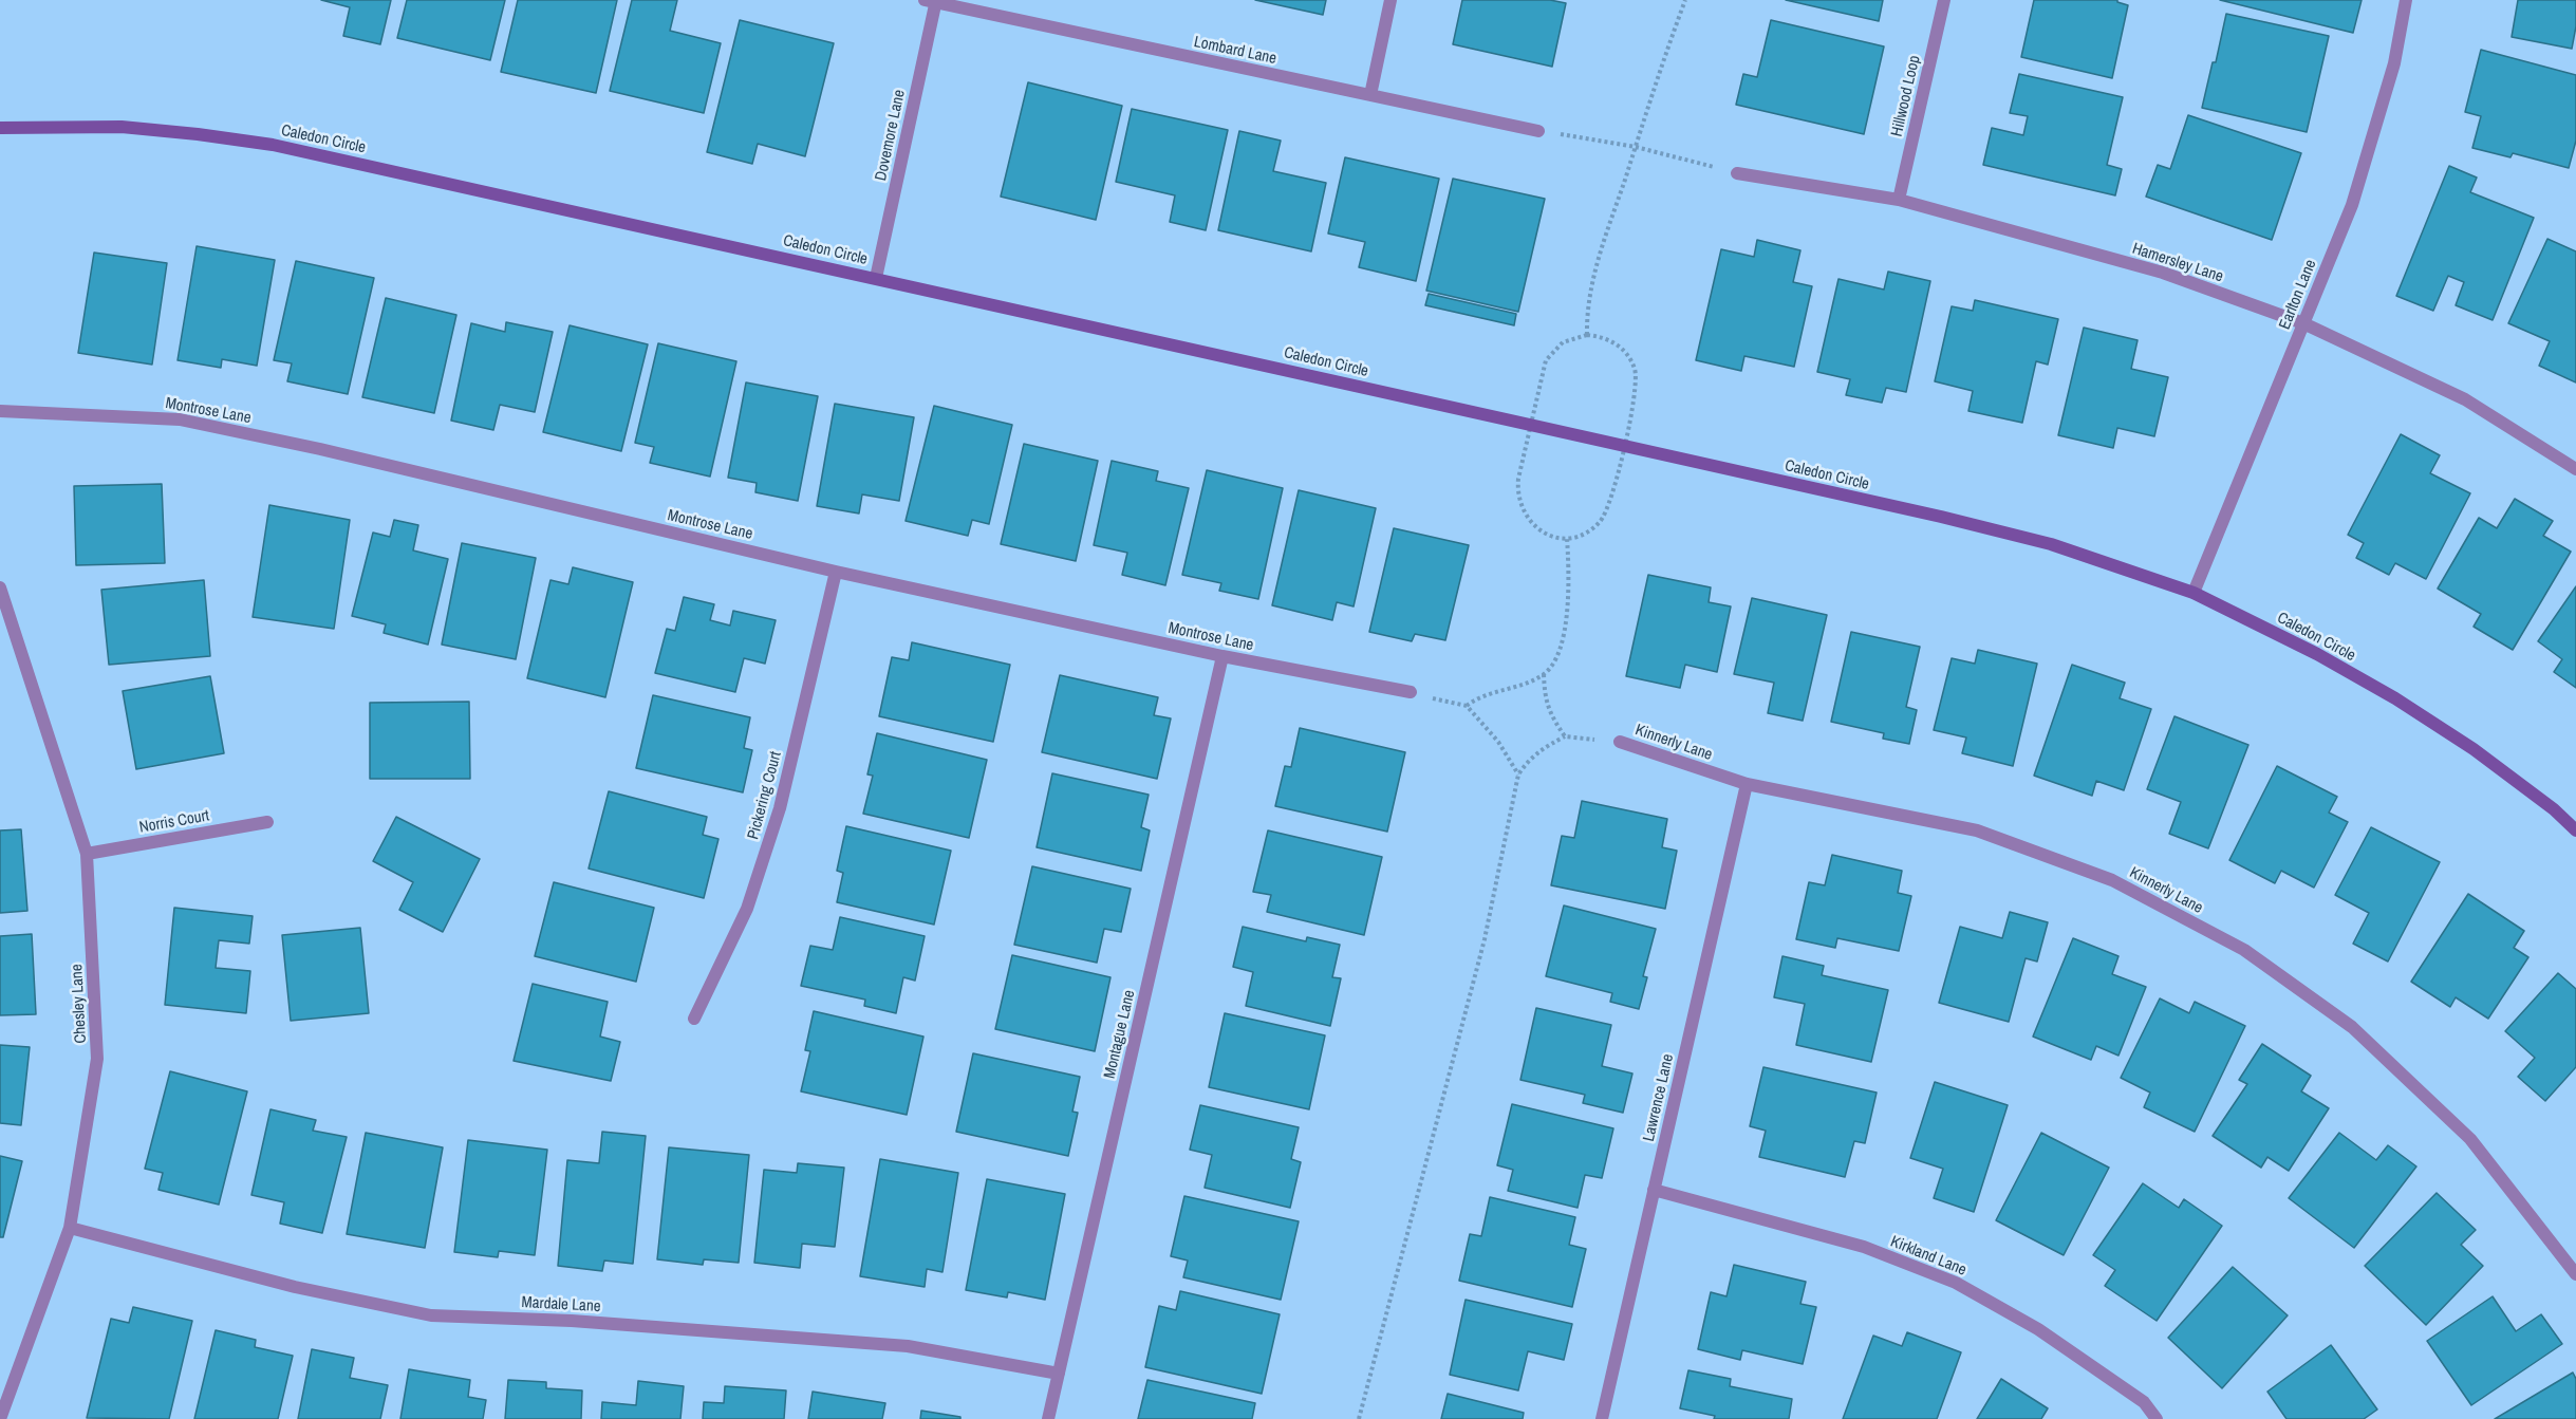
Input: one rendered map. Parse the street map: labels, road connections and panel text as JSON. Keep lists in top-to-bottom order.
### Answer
{
  "streets": {
    "street": [
      "Lombard Lane",
      "Hillwood Loop",
      "Dovemore Lane",
      "Caledon Circle",
      "Hamersley Lane",
      "Earlton Lane",
      "Montrose Lane",
      "Kinnerly Lane",
      "Pickering Court",
      "Norris Court",
      "Chesley Lane",
      "Montague Lane",
      "Lawrence Lane",
      "Kirkland Lane",
      "Mardale Lane"
    ]
  },
  "crossings": [
    ["Lombard Lane", "Dovemore Lane"],
    ["Hillwood Loop", "Hamersley Lane"],
    ["Dovemore Lane", "Caledon Circle"],
    ["Caledon Circle", "Earlton Lane"],
    ["Hamersley Lane", "Earlton Lane"],
    ["Montrose Lane", "Pickering Court"],
    ["Montrose Lane", "Montague Lane"],
    ["Kinnerly Lane", "Lawrence Lane"],
    ["Norris Court", "Chesley Lane"],
    ["Chesley Lane", "Mardale Lane"],
    ["Montague Lane", "Mardale Lane"],
    ["Lawrence Lane", "Kirkland Lane"]
  ]
}
